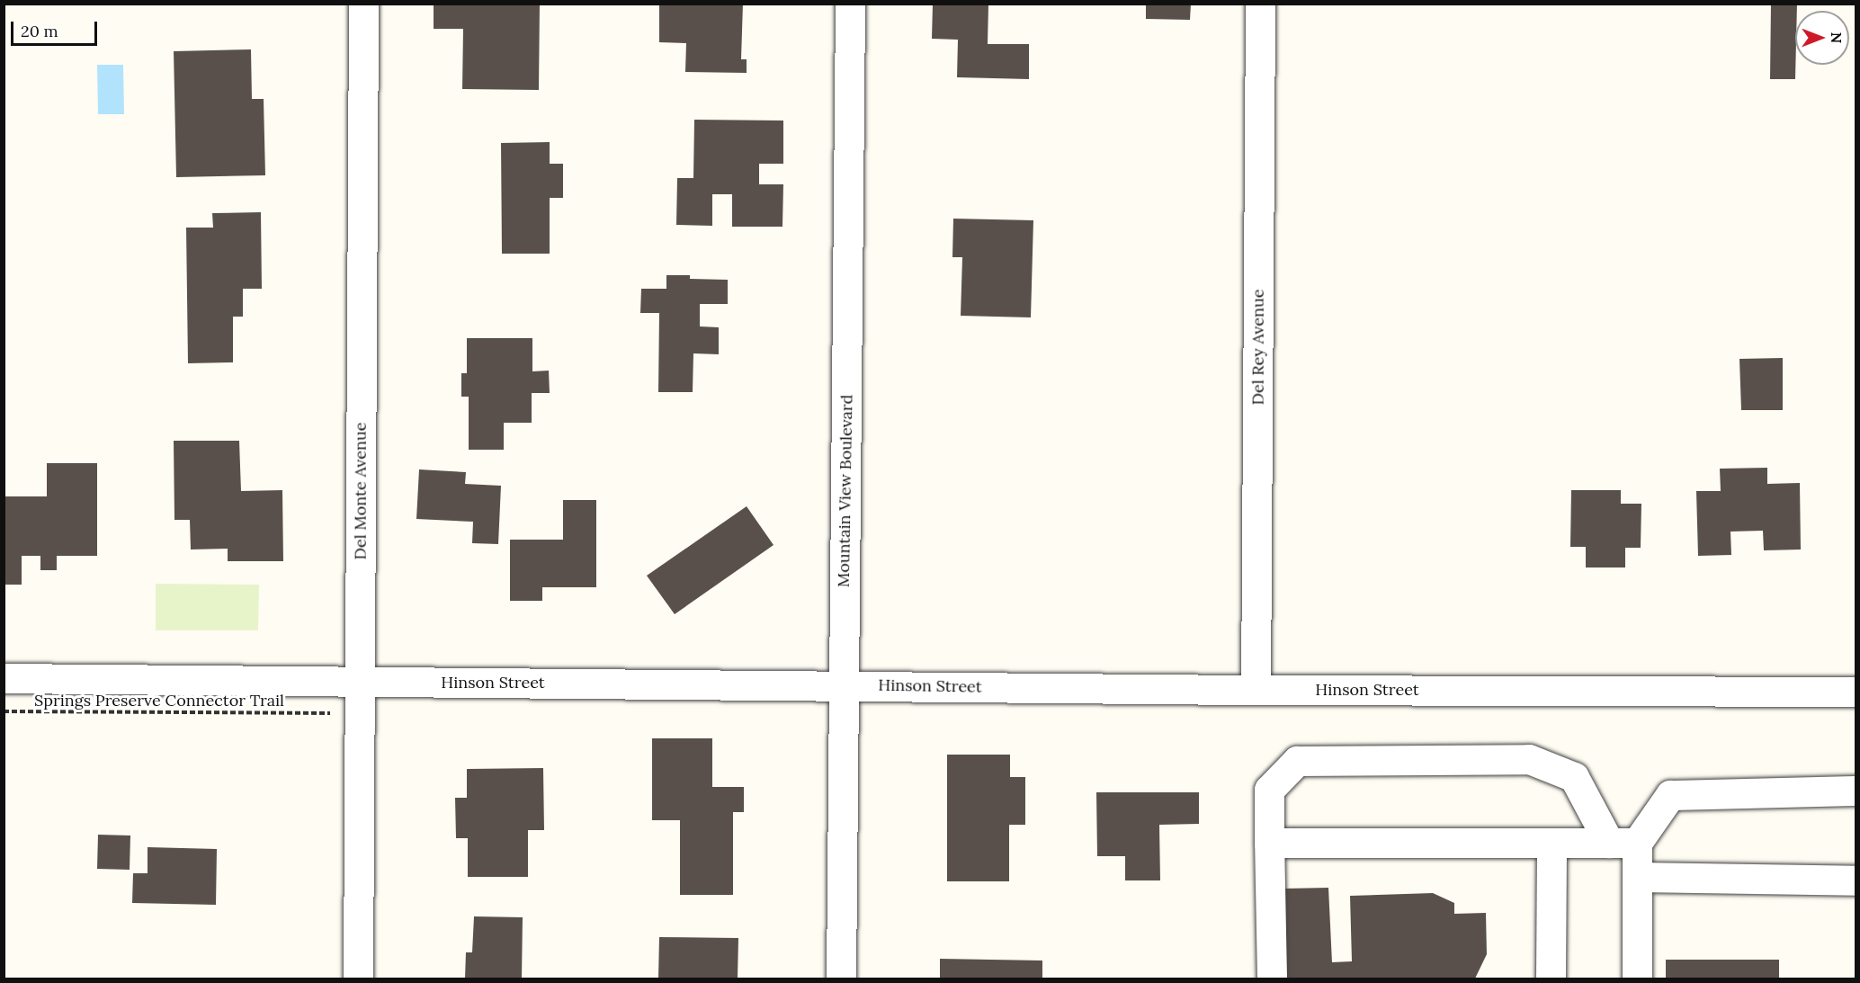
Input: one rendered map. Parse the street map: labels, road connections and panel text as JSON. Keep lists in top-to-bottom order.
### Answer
{
  "streets": {
    "street": [
      "Del Rey Avenue",
      "Del Monte Avenue",
      "Mountain View Boulevard",
      "Hinson Street"
    ],
    "path": ["Springs Preserve Connector Trail"]
  },
  "crossings": [
    ["Del Rey Avenue", "Hinson Street"],
    ["Del Monte Avenue", "Hinson Street"],
    ["Mountain View Boulevard", "Hinson Street"]
  ],
  "scale_bar": "20 m",
  "north": "right"
}
